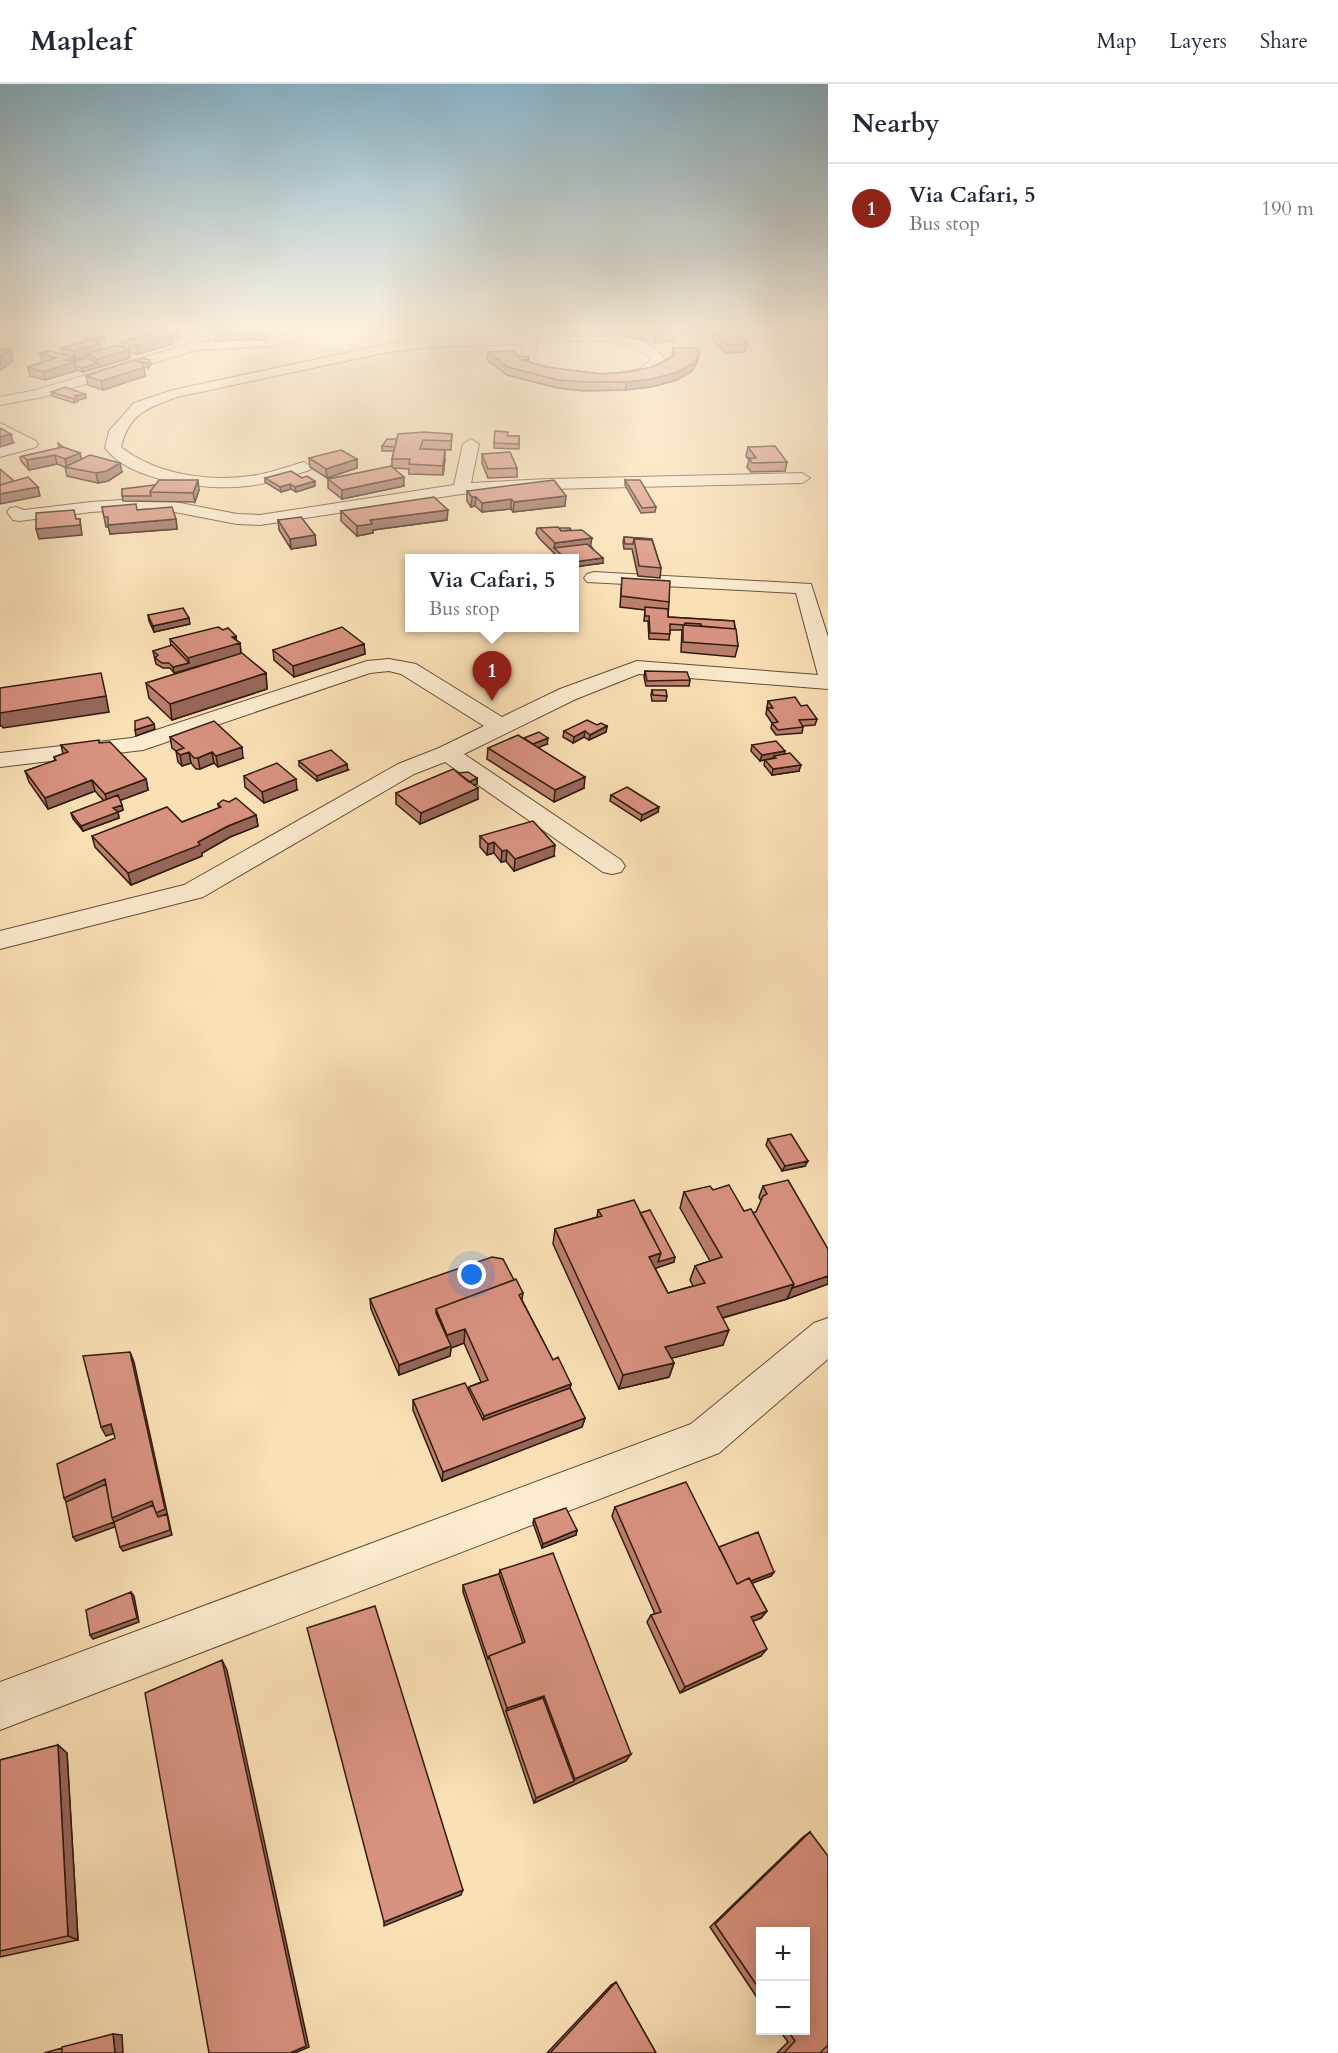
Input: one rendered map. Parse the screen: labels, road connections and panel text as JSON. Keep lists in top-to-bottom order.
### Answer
{
  "page": {
    "header": "Mapleaf",
    "nav": ["Map", "Layers", "Share"],
    "heading": "Nearby",
    "list": [
      {
        "mark": "1",
        "name": "Via Cafari, 5",
        "note": "Bus stop",
        "value": "190 m"
      }
    ],
    "popup": ["Via Cafari, 5", "Bus stop"],
    "pins": "1",
    "map_buttons": ["+", "−"]
  }
}
